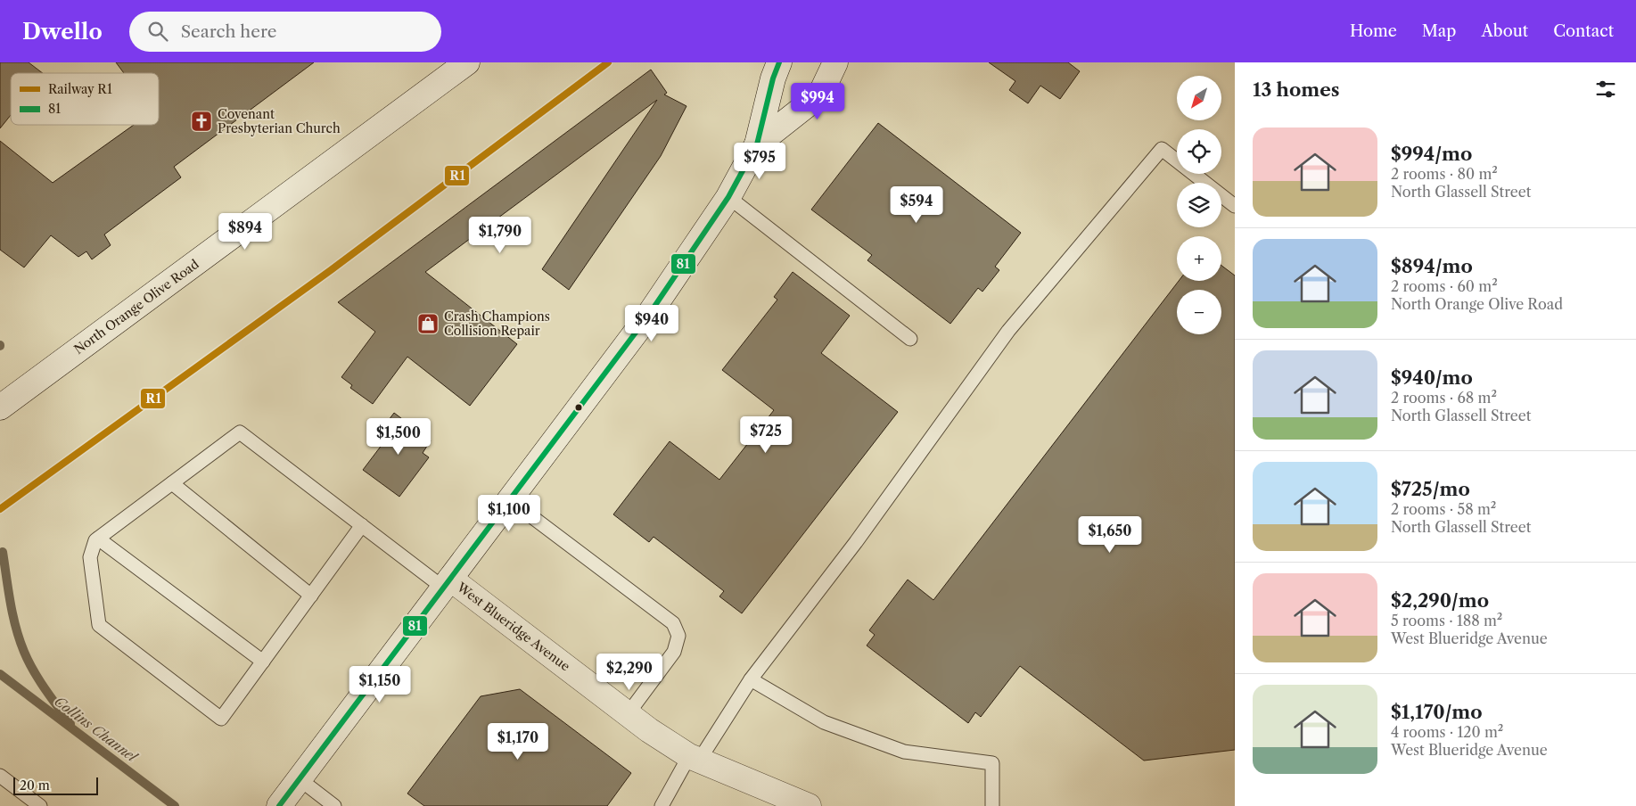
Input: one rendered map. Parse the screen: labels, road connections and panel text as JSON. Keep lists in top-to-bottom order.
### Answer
{
  "streets": {
    "main road": ["North Orange Olive Road", "West Blueridge Avenue"]
  },
  "water": ["Collins Channel"],
  "places": {
    "church": ["Covenant Presbyterian Church"],
    "shop": ["Crash Champions Collision Repair"]
  },
  "lines": ["rail line R1", "transit line 81"],
  "legend": ["Railway R1", "81"],
  "scale_bar": "20 m",
  "north": "bottom left",
  "page": {
    "header": "Dwello",
    "search": "Search here",
    "nav": [
      "Home",
      "Map",
      "About",
      "Contact"
    ],
    "heading": "13 homes",
    "map_buttons": ["+", "−"],
    "price": [
      "$994",
      "$795",
      "$594",
      "$894",
      "$1,790",
      "$940",
      "$725",
      "$1,500",
      "$1,100",
      "$1,650",
      "$2,290",
      "$1,150",
      "$1,170"
    ],
    "list": [
      {
        "name": "$994/mo",
        "note": "2 rooms · 80 m² · North Glassell Street"
      },
      {
        "name": "$894/mo",
        "note": "2 rooms · 60 m² · North Orange Olive Road"
      },
      {
        "name": "$940/mo",
        "note": "2 rooms · 68 m² · North Glassell Street"
      },
      {
        "name": "$725/mo",
        "note": "2 rooms · 58 m² · North Glassell Street"
      },
      {
        "name": "$2,290/mo",
        "note": "5 rooms · 188 m² · West Blueridge Avenue"
      },
      {
        "name": "$1,170/mo",
        "note": "4 rooms · 120 m² · West Blueridge Avenue"
      }
    ],
    "scale": "20 m"
  }
}
